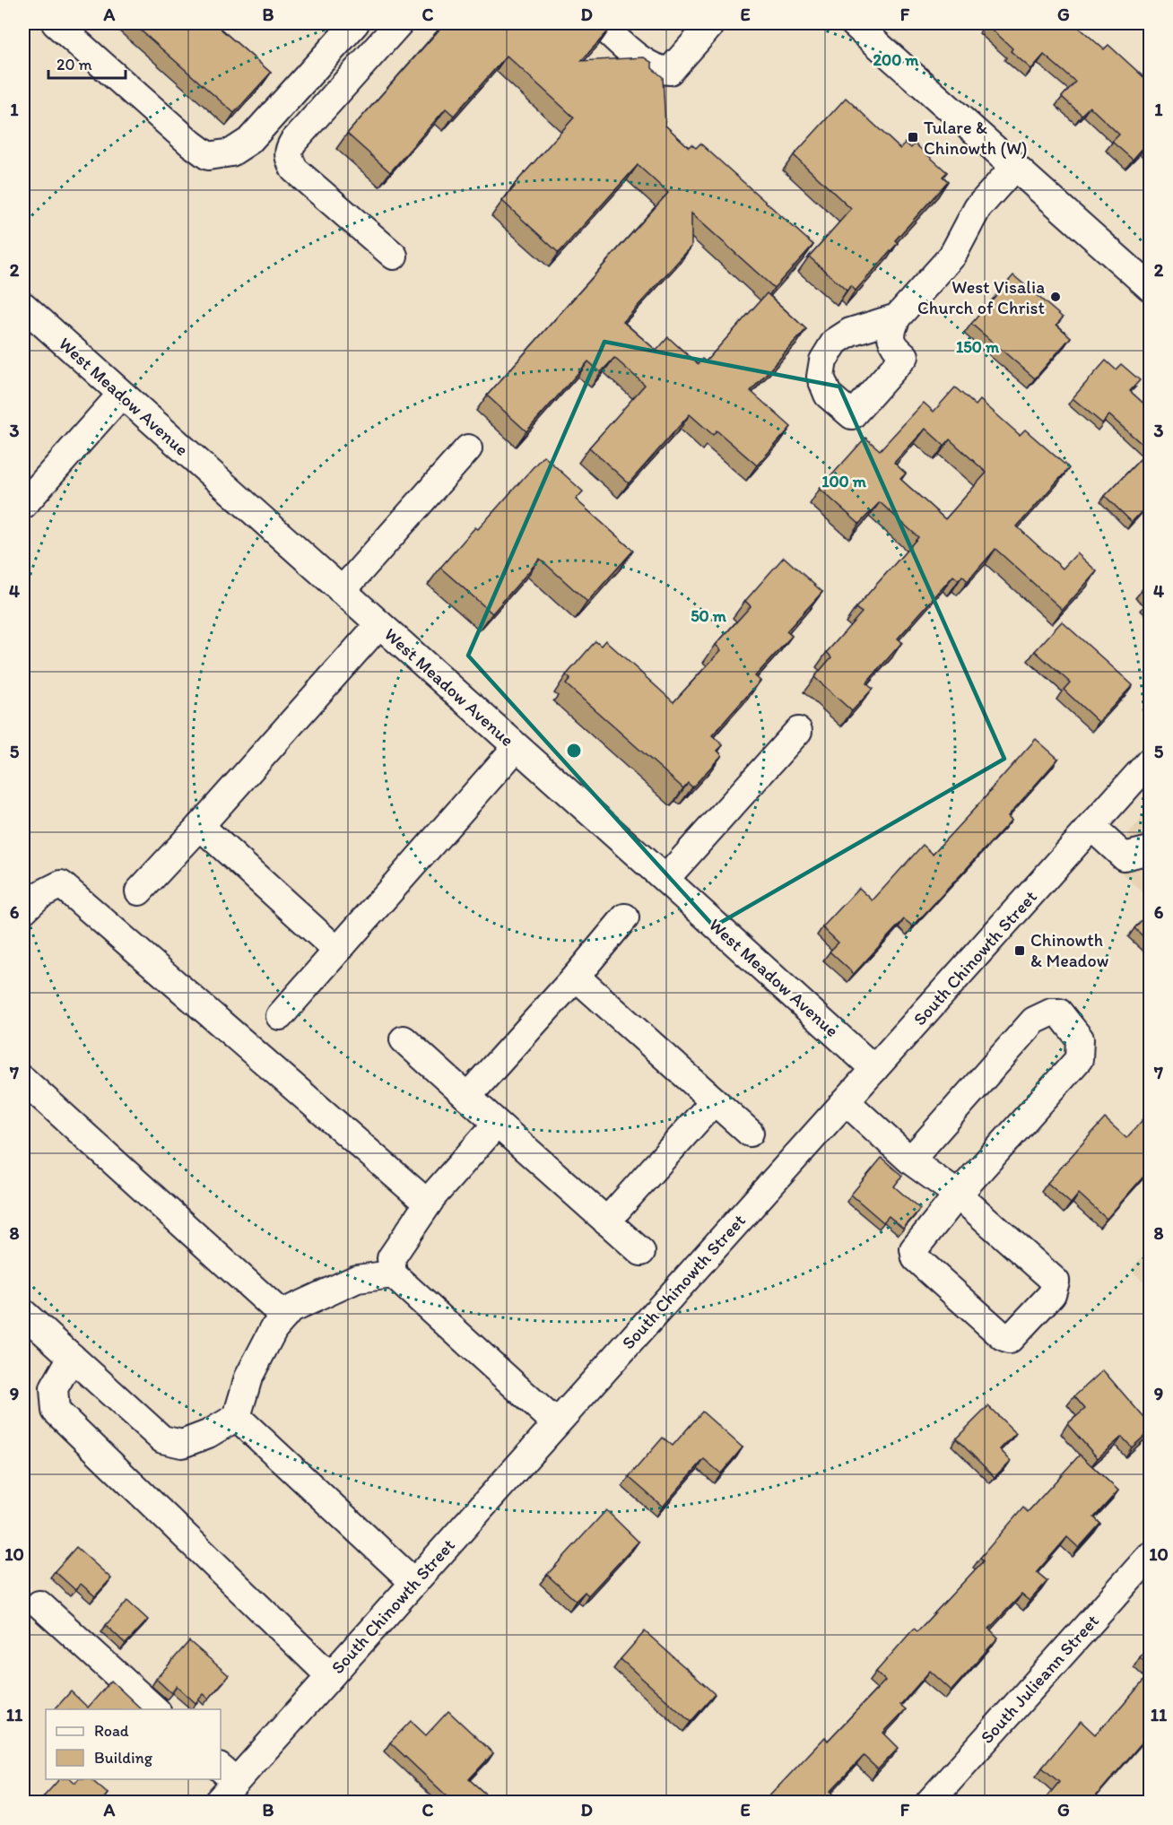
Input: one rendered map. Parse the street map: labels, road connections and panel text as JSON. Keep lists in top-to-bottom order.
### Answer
{
  "streets": {
    "street": ["West Meadow Avenue", "South Chinowth Street", "South Julieann Street"]
  },
  "crossings": [
    ["West Meadow Avenue", "South Chinowth Street"]
  ],
  "places": {
    "transit": ["Tulare & Chinowth (W)", "Chinowth & Meadow"],
    "other": ["West Visalia Church of Christ"]
  },
  "legend": ["Road", "Building"],
  "scale_bar": "20 m",
  "grid": {
    "columns": [
      "A",
      "B",
      "C",
      "D",
      "E",
      "F",
      "G"
    ],
    "rows": [
      "1",
      "2",
      "3",
      "4",
      "5",
      "6",
      "7",
      "8",
      "9",
      "10",
      "11"
    ]
  },
  "rings": [
    "200 m",
    "150 m",
    "100 m",
    "50 m"
  ]
}
